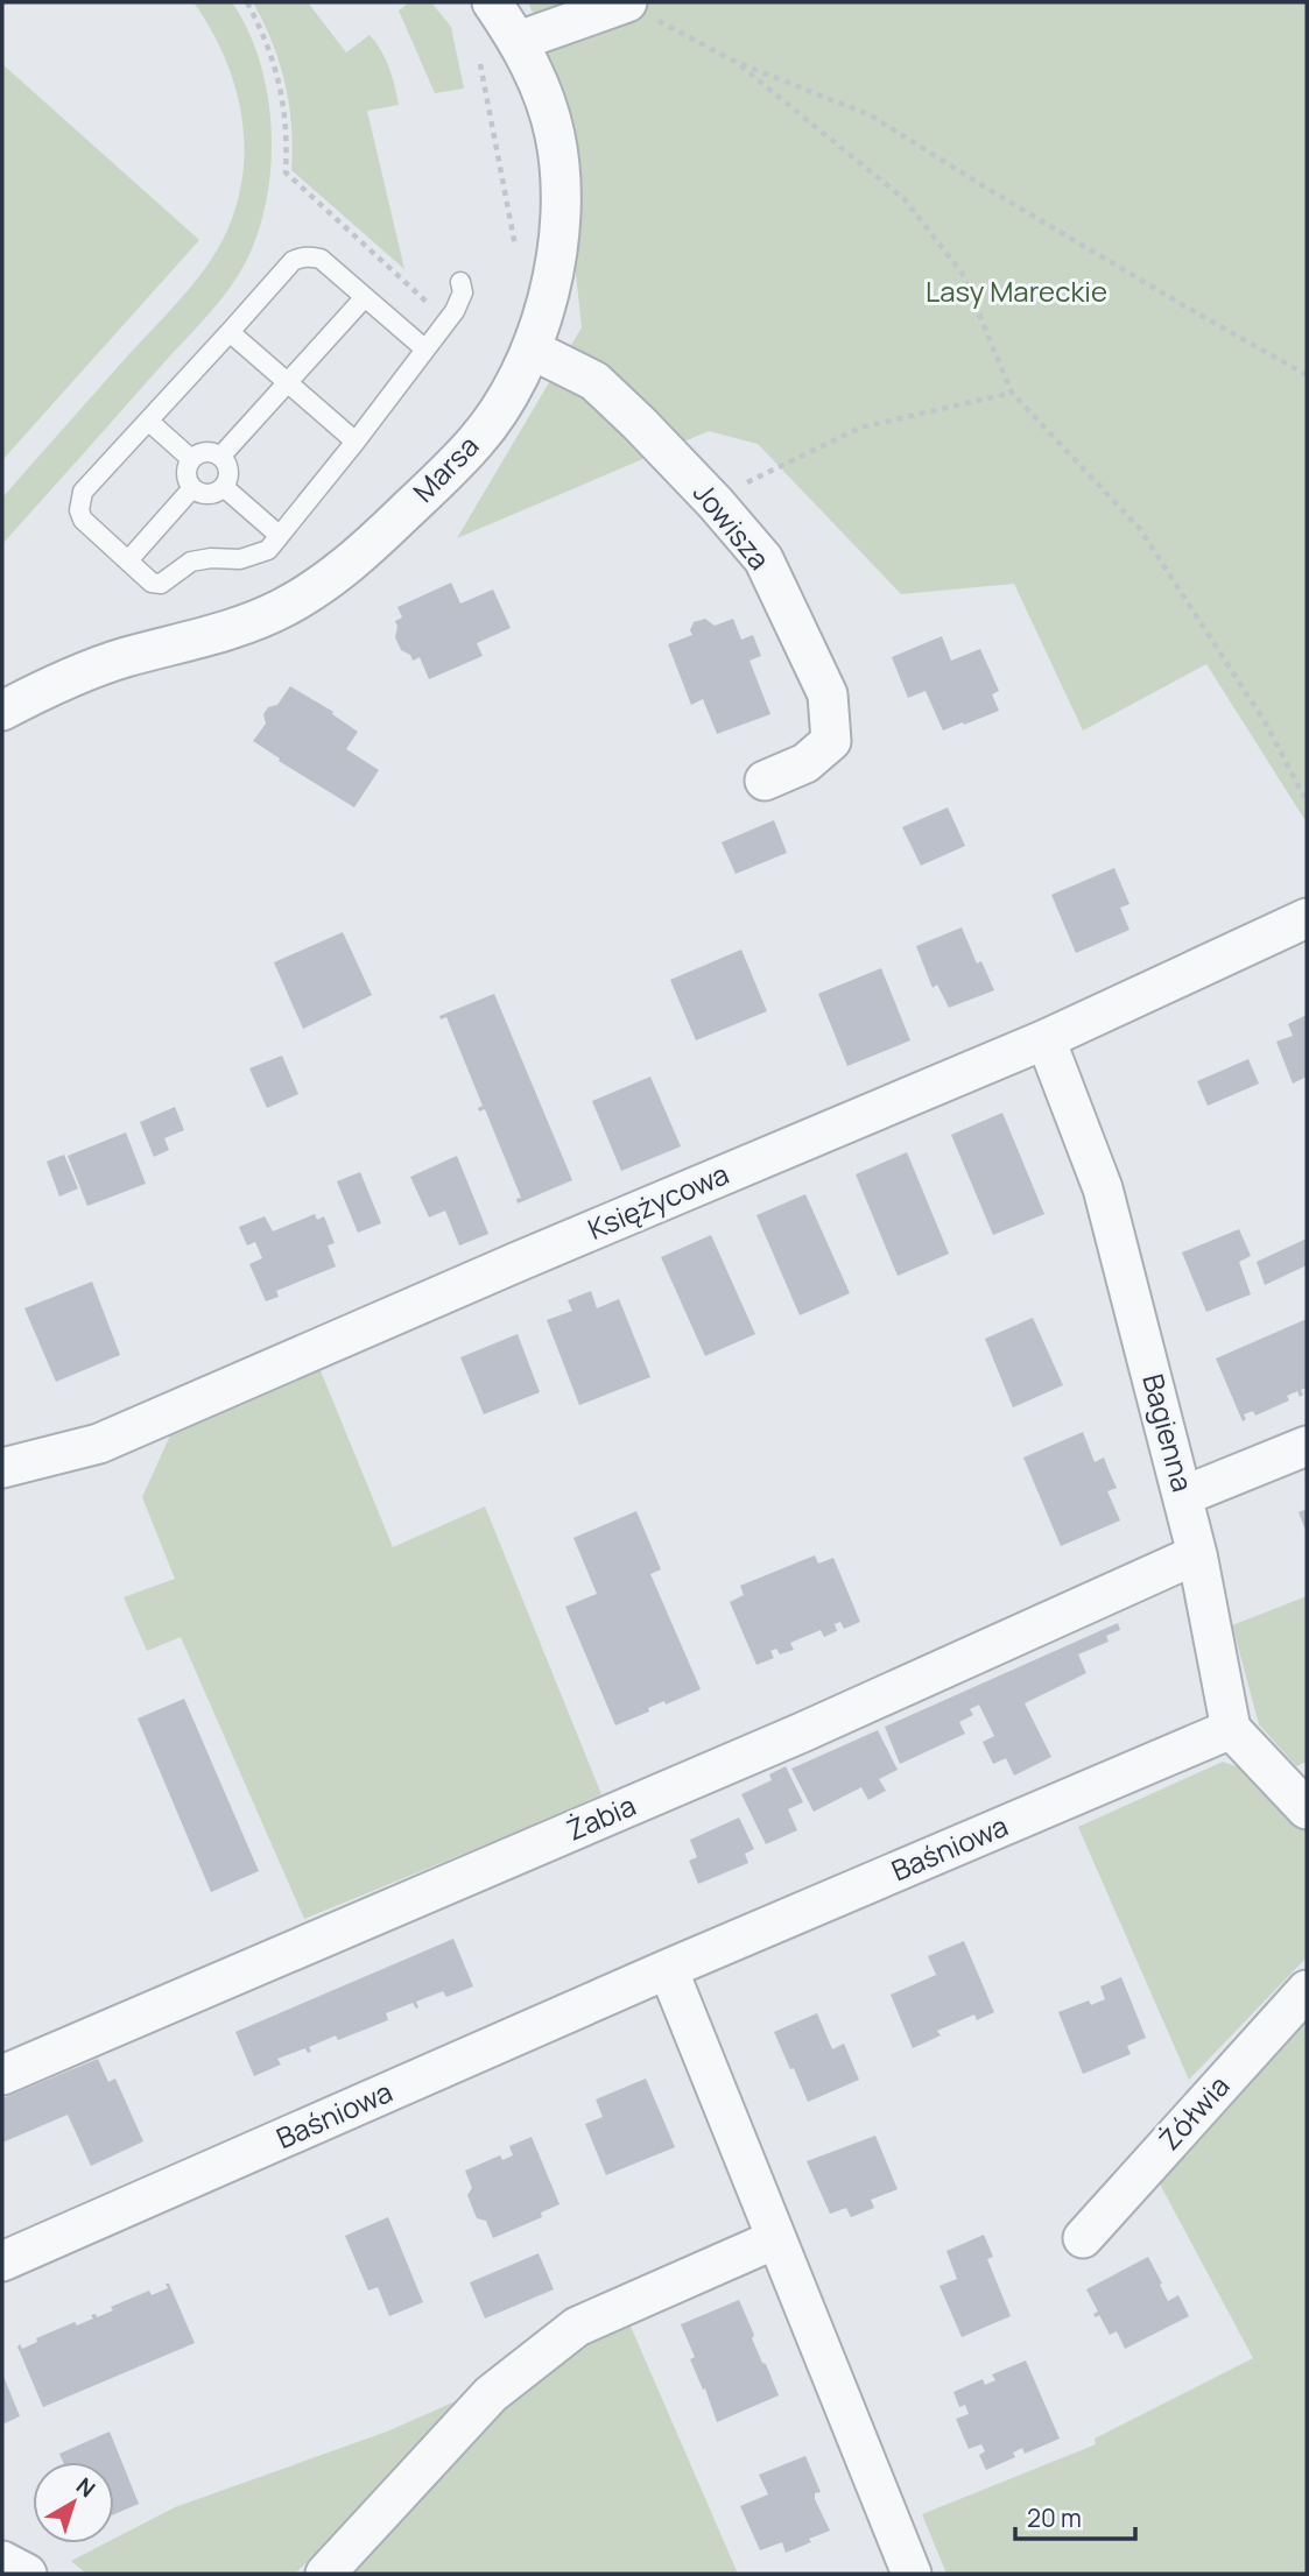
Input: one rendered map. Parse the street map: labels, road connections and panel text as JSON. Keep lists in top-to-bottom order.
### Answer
{
  "streets": {
    "street": [
      "Marsa",
      "Jowisza",
      "Księżycowa",
      "Bagienna",
      "Żabia",
      "Baśniowa",
      "Żółwia"
    ]
  },
  "crossings": [
    ["Marsa", "Jowisza"],
    ["Księżycowa", "Bagienna"],
    ["Bagienna", "Żabia"],
    ["Bagienna", "Baśniowa"]
  ],
  "parks": ["Lasy Mareckie"],
  "scale_bar": "20 m",
  "north": "top right"
}
